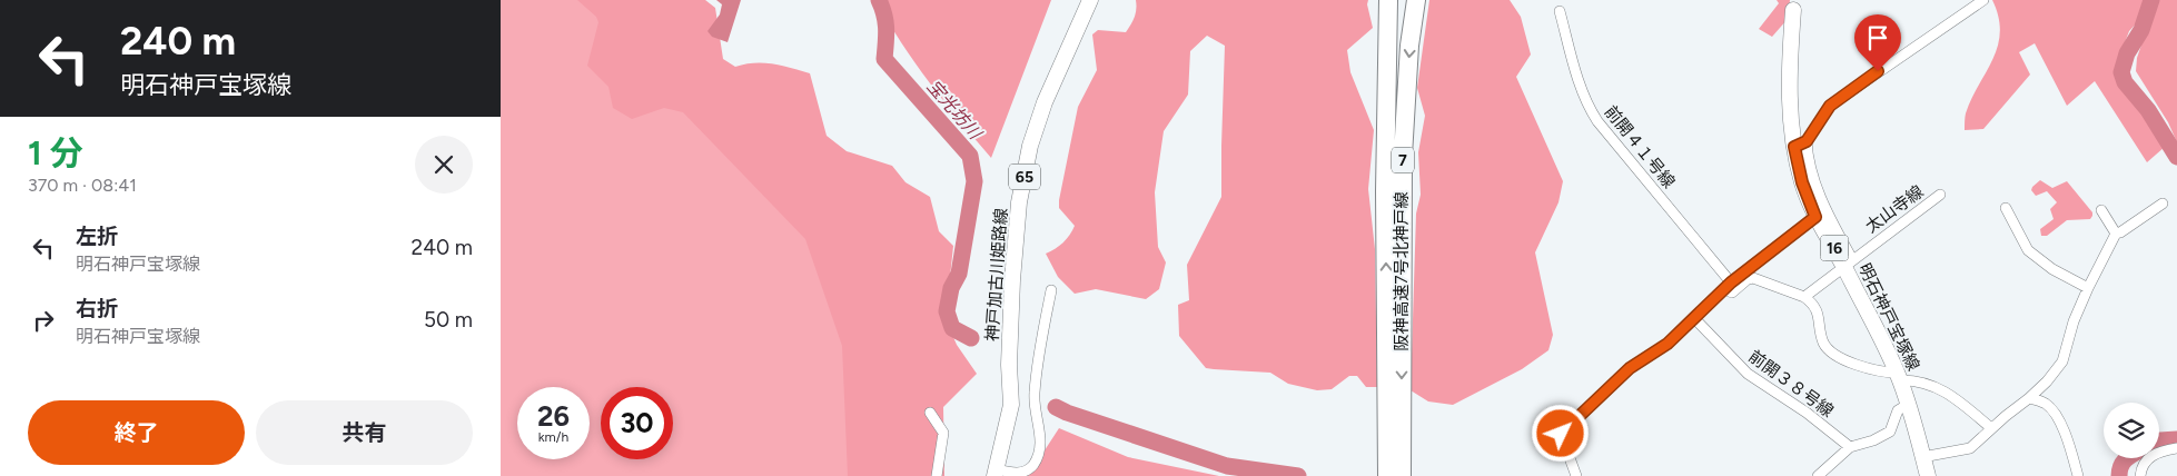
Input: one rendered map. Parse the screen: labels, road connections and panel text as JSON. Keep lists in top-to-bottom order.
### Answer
{
  "streets": {
    "highway": ["7", "阪神高速7号北神戸線"],
    "main road": [
      "65",
      "16",
      "神戸加古川姫路線",
      "明石神戸宝塚線"
    ],
    "street": ["前開４１号線", "太山寺線", "前開３８号線"]
  },
  "crossings": [
    ["太山寺線", "明石神戸宝塚線"]
  ],
  "water": ["宝光坊川"],
  "page": {
    "turn": ["240 m", "明石神戸宝塚線"],
    "heading": ["1 分", "370 m · 08:41"],
    "list": [
      {
        "name": "左折",
        "note": "明石神戸宝塚線",
        "value": "240 m"
      },
      {
        "name": "右折",
        "note": "明石神戸宝塚線",
        "value": "50 m"
      }
    ],
    "speed": "26 km/h",
    "limit": "30",
    "buttons": ["終了", "共有"]
  }
}
